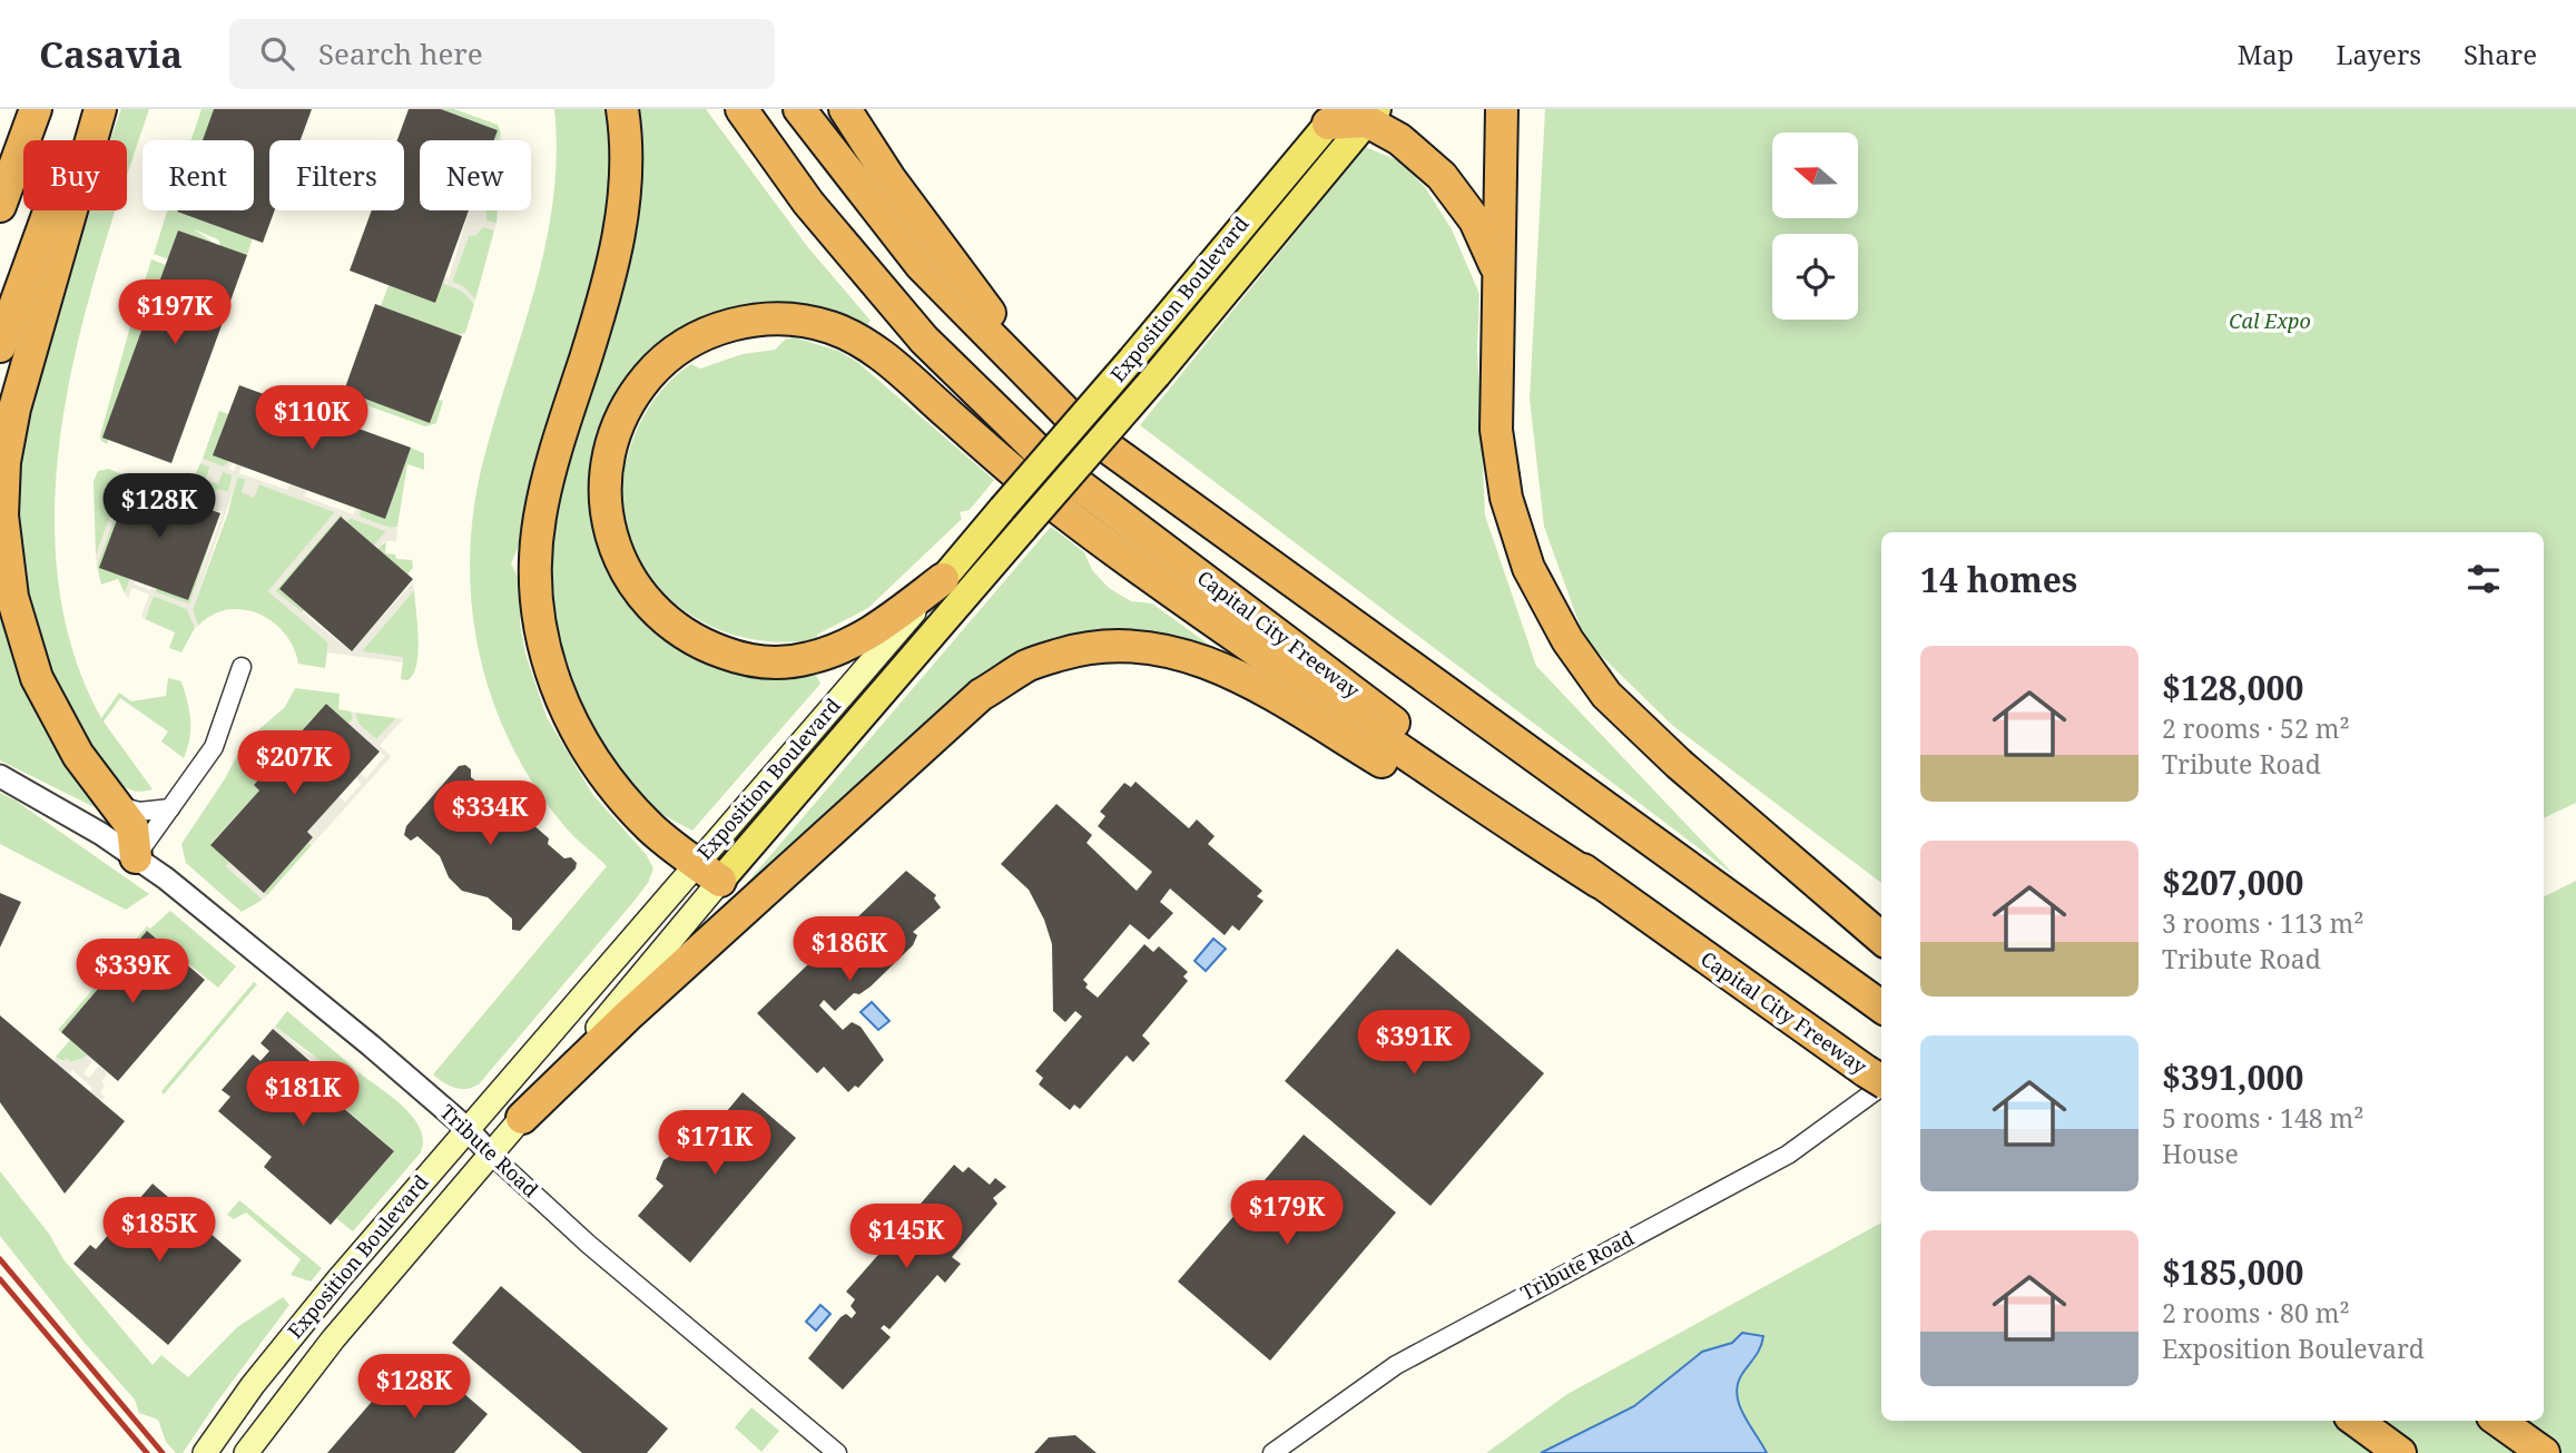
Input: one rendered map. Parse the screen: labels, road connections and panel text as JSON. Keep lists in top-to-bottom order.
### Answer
{
  "streets": {
    "highway": ["Capital City Freeway"],
    "main road": ["Exposition Boulevard"],
    "street": ["Tribute Road"]
  },
  "crossings": [
    ["Exposition Boulevard", "Tribute Road"],
    ["Capital City Freeway", "Tribute Road"]
  ],
  "parks": ["Cal Expo"],
  "north": "left",
  "page": {
    "header": "Casavia",
    "search": "Search here",
    "nav": ["Map", "Layers", "Share"],
    "chip": [
      "Buy",
      "Rent",
      "Filters",
      "New"
    ],
    "price": [
      "$197K",
      "$110K",
      "$128K",
      "$207K",
      "$334K",
      "$186K",
      "$339K",
      "$391K",
      "$181K",
      "$171K",
      "$179K",
      "$185K",
      "$145K",
      "$128K"
    ],
    "heading": "14 homes",
    "list": [
      {
        "name": "$128,000",
        "note": "2 rooms · 52 m² · Tribute Road"
      },
      {
        "name": "$207,000",
        "note": "3 rooms · 113 m² · Tribute Road"
      },
      {
        "name": "$391,000",
        "note": "5 rooms · 148 m² · House"
      },
      {
        "name": "$185,000",
        "note": "2 rooms · 80 m² · Exposition Boulevard"
      }
    ]
  }
}
